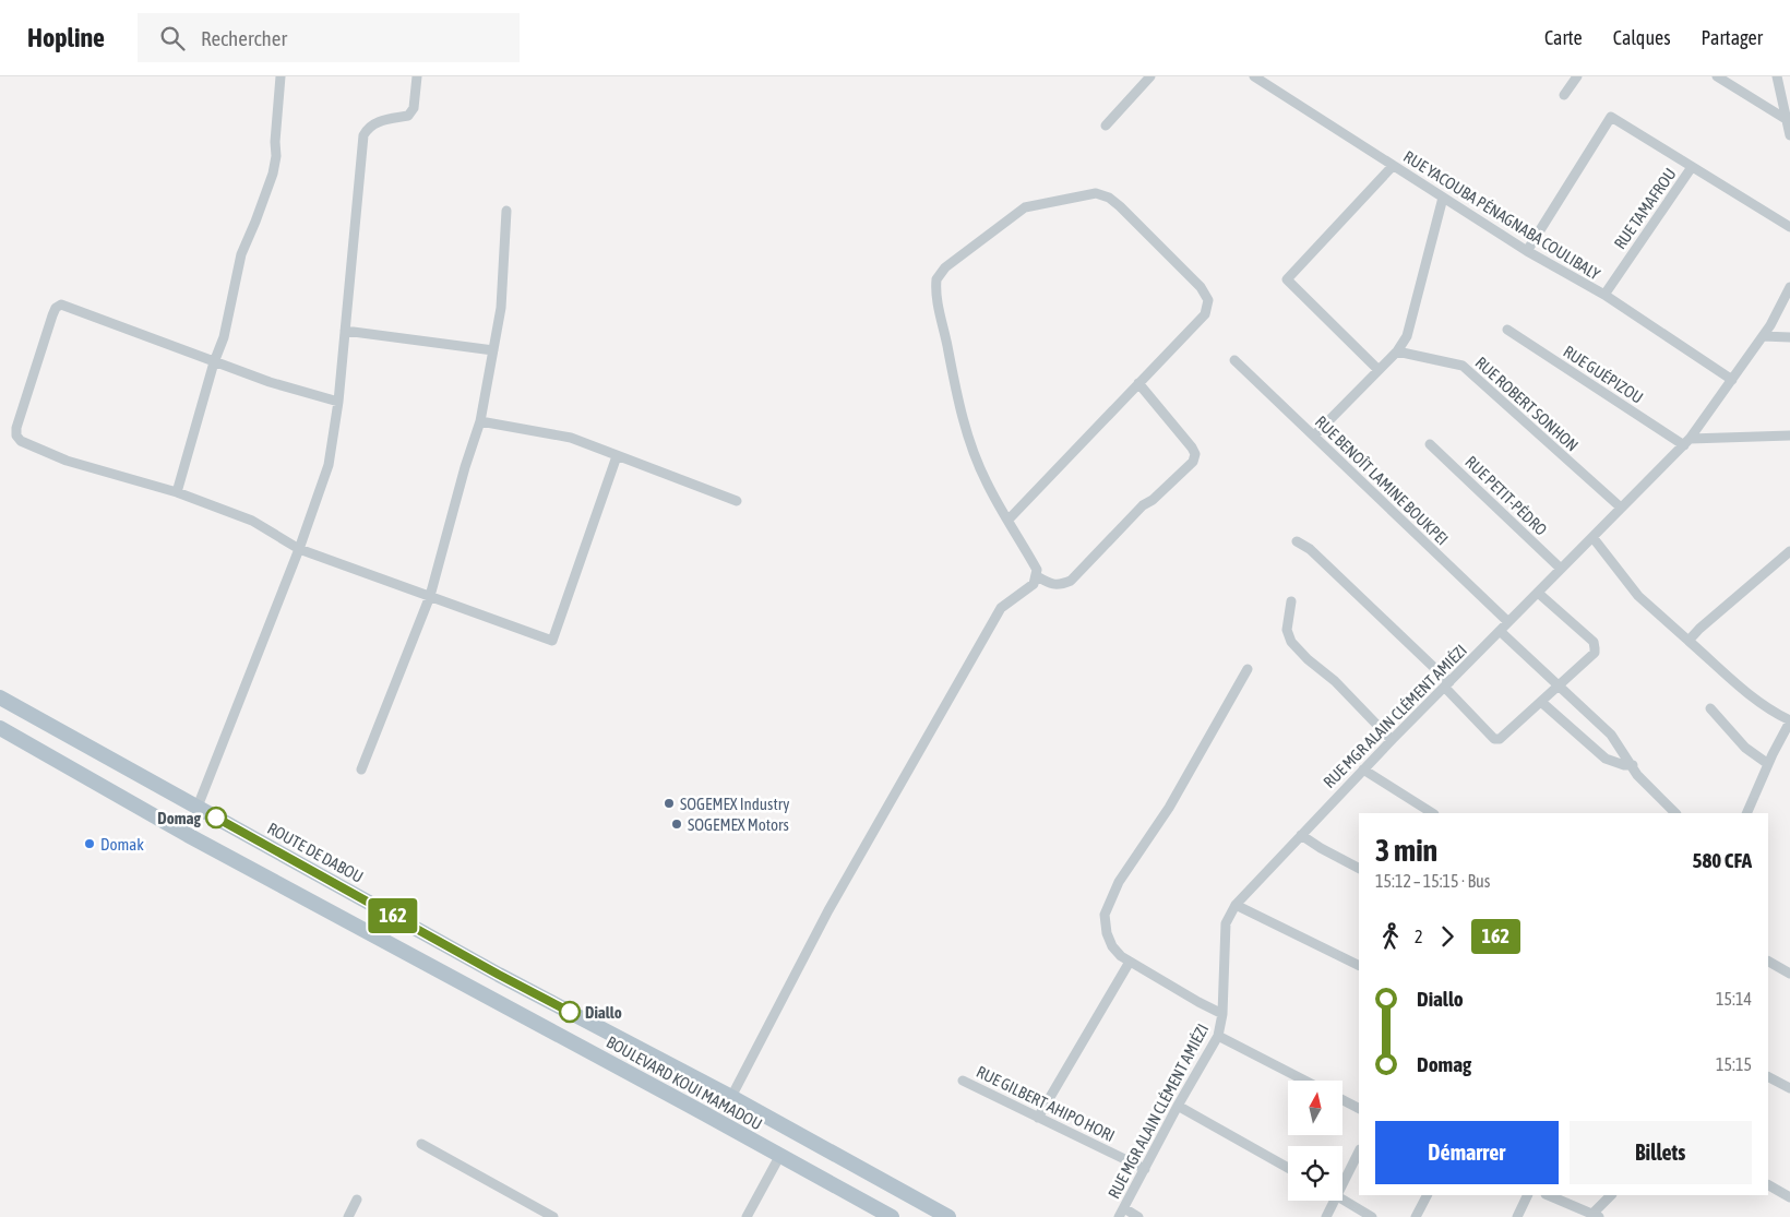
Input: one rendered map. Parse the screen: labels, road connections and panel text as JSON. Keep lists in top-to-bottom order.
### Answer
{
  "streets": {
    "main road": ["ROUTE DE DABOU", "BOULEVARD KOUI MAMADOU"],
    "street": [
      "RUE TAMAFROU",
      "RUE YACOUBA PÉNAGNABA COULIBALY",
      "RUE GUÉPIZOU",
      "RUE ROBERT SONHON",
      "RUE BENOÎT LAMINE BOUKPEI",
      "RUE PETIT-PÉDRO",
      "RUE MGR ALAIN CLÉMENT AMIÉZI",
      "RUE GILBERT AHIPO HORI"
    ]
  },
  "crossings": [
    ["RUE TAMAFROU", "RUE YACOUBA PÉNAGNABA COULIBALY"],
    ["RUE YACOUBA PÉNAGNABA COULIBALY", "RUE MGR ALAIN CLÉMENT AMIÉZI"],
    ["RUE GUÉPIZOU", "RUE MGR ALAIN CLÉMENT AMIÉZI"],
    ["RUE ROBERT SONHON", "RUE MGR ALAIN CLÉMENT AMIÉZI"],
    ["RUE BENOÎT LAMINE BOUKPEI", "RUE MGR ALAIN CLÉMENT AMIÉZI"],
    ["RUE PETIT-PÉDRO", "RUE MGR ALAIN CLÉMENT AMIÉZI"],
    ["RUE MGR ALAIN CLÉMENT AMIÉZI", "RUE GILBERT AHIPO HORI"],
    ["ROUTE DE DABOU", "BOULEVARD KOUI MAMADOU"]
  ],
  "places": [
    "SOGEMEX Industry",
    "Domag",
    "SOGEMEX Motors",
    "Domak",
    "Diallo"
  ],
  "lines": ["bus line 162"],
  "north": "top",
  "page": {
    "header": "Hopline",
    "search": "Rechercher",
    "nav": ["Carte", "Calques", "Partager"],
    "on_map": "162",
    "heading": ["3 min", "15:12 – 15:15 · Bus", "580 CFA"],
    "legs": ["2", "162"],
    "list": [
      {
        "name": "Diallo",
        "value": "15:14"
      },
      {
        "name": "Domag",
        "value": "15:15"
      }
    ],
    "buttons": ["Démarrer", "Billets"]
  }
}
